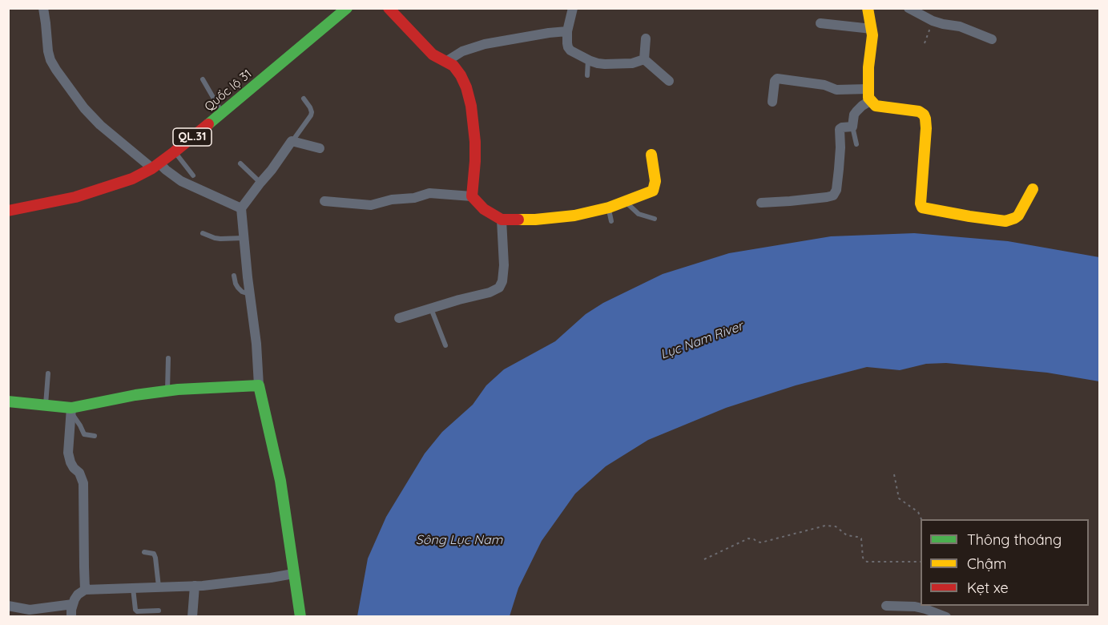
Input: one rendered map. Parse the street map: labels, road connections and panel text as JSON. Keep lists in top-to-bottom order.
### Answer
{
  "streets": {
    "main road": ["Quốc lộ 31", "QL.31"]
  },
  "water": ["Lục Nam River", "Sông Lục Nam"],
  "legend": ["Thông thoáng", "Chậm", "Kẹt xe"]
}
